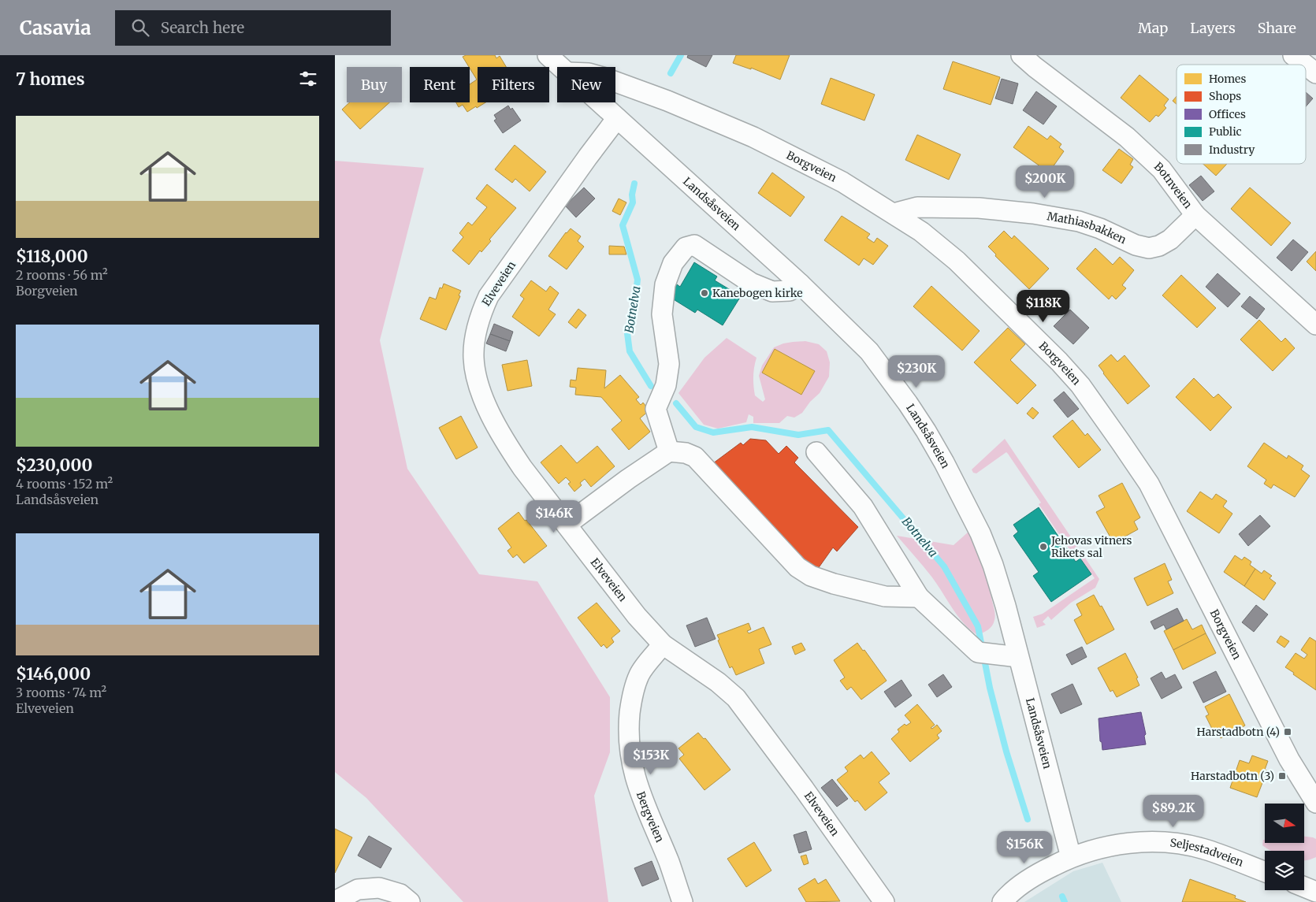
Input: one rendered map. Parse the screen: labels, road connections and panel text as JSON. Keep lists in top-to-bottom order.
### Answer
{
  "streets": {
    "street": [
      "Borgveien",
      "Botnveien",
      "Landsåsveien",
      "Mathiasbakken",
      "Elveveien",
      "Bergveien",
      "Seljestadveien"
    ]
  },
  "crossings": [
    ["Borgveien", "Mathiasbakken"],
    ["Botnveien", "Mathiasbakken"],
    ["Landsåsveien", "Elveveien"],
    ["Landsåsveien", "Seljestadveien"],
    ["Elveveien", "Bergveien"]
  ],
  "water": ["Botnelva"],
  "places": {
    "other": ["Kanebogen kirke", "Jehovas vitners Rikets sal"],
    "transit": ["Harstadbotn (4)", "Harstadbotn (3)"]
  },
  "legend": [
    "Homes",
    "Shops",
    "Offices",
    "Public",
    "Industry"
  ],
  "north": "right",
  "page": {
    "header": "Casavia",
    "search": "Search here",
    "nav": ["Map", "Layers", "Share"],
    "heading": "7 homes",
    "chip": [
      "Buy",
      "Rent",
      "Filters",
      "New"
    ],
    "list": [
      {
        "name": "$118,000",
        "note": "2 rooms · 56 m² · Borgveien"
      },
      {
        "name": "$230,000",
        "note": "4 rooms · 152 m² · Landsåsveien"
      },
      {
        "name": "$146,000",
        "note": "3 rooms · 74 m² · Elveveien"
      }
    ],
    "price": [
      "$200K",
      "$118K",
      "$230K",
      "$146K",
      "$153K",
      "$89.2K",
      "$156K"
    ]
  }
}
